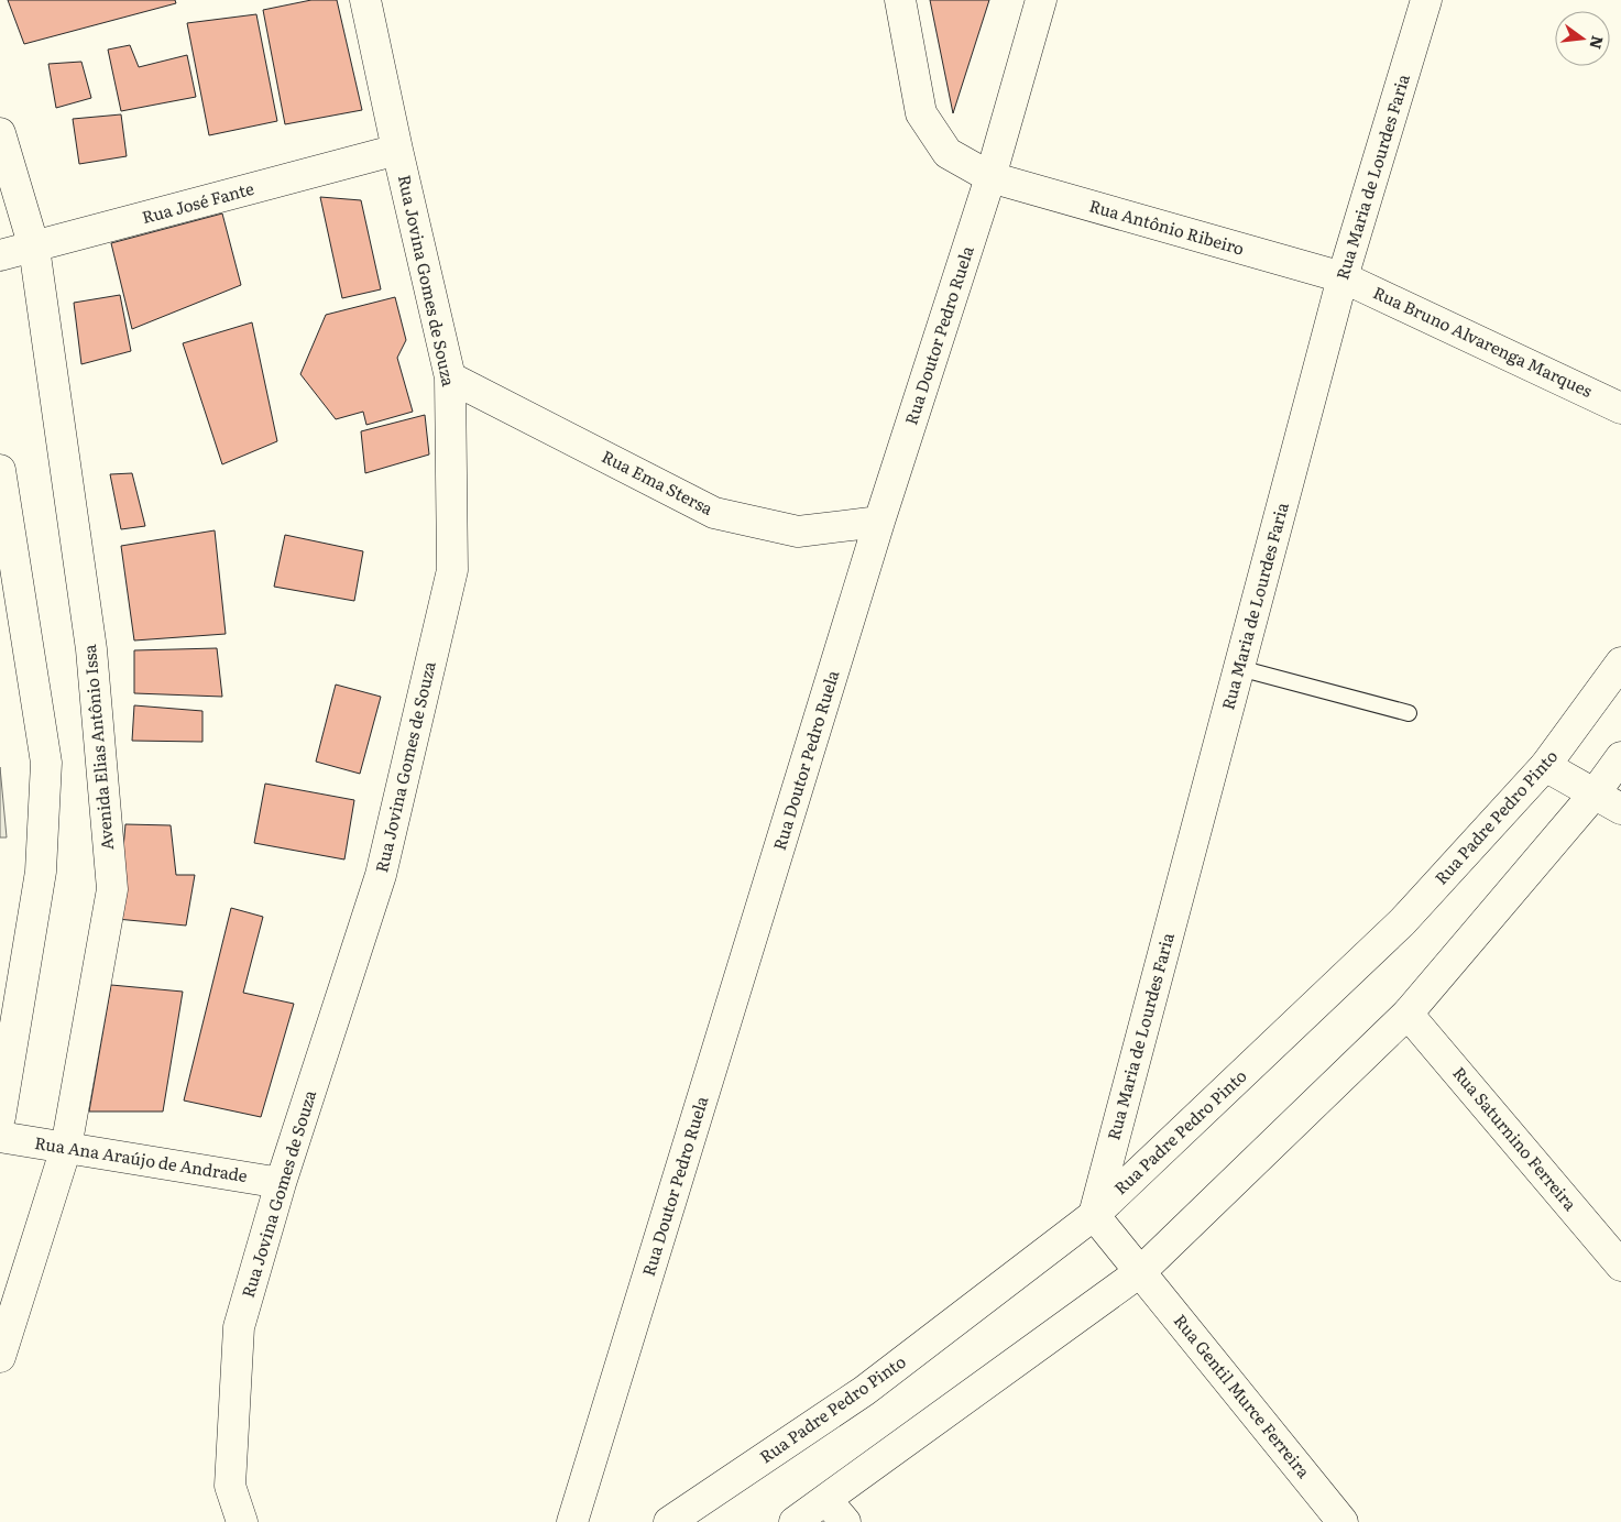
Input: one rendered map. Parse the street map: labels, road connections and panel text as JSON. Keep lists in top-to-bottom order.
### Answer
{
  "streets": {
    "main road": [
      "Rua Maria de Lourdes Faria",
      "Rua José Fante",
      "Rua Antônio Ribeiro",
      "Rua Jovina Gomes de Souza",
      "Rua Doutor Pedro Ruela",
      "Rua Bruno Alvarenga Marques",
      "Rua Ema Stersa",
      "Avenida Elias Antônio Issa",
      "Rua Padre Pedro Pinto",
      "Rua Saturnino Ferreira",
      "Rua Ana Araújo de Andrade",
      "Rua Gentil Murce Ferreira"
    ]
  },
  "crossings": [
    ["Rua Maria de Lourdes Faria", "Rua Antônio Ribeiro"],
    ["Rua Maria de Lourdes Faria", "Rua Bruno Alvarenga Marques"],
    ["Rua Maria de Lourdes Faria", "Rua Padre Pedro Pinto"],
    ["Rua Maria de Lourdes Faria", "Rua Gentil Murce Ferreira"],
    ["Rua José Fante", "Rua Jovina Gomes de Souza"],
    ["Rua José Fante", "Avenida Elias Antônio Issa"],
    ["Rua Antônio Ribeiro", "Rua Doutor Pedro Ruela"],
    ["Rua Antônio Ribeiro", "Rua Bruno Alvarenga Marques"],
    ["Rua Jovina Gomes de Souza", "Rua Ema Stersa"],
    ["Rua Jovina Gomes de Souza", "Rua Ana Araújo de Andrade"],
    ["Rua Doutor Pedro Ruela", "Rua Ema Stersa"],
    ["Avenida Elias Antônio Issa", "Rua Ana Araújo de Andrade"],
    ["Rua Padre Pedro Pinto", "Rua Gentil Murce Ferreira"]
  ],
  "north": "right"
}
